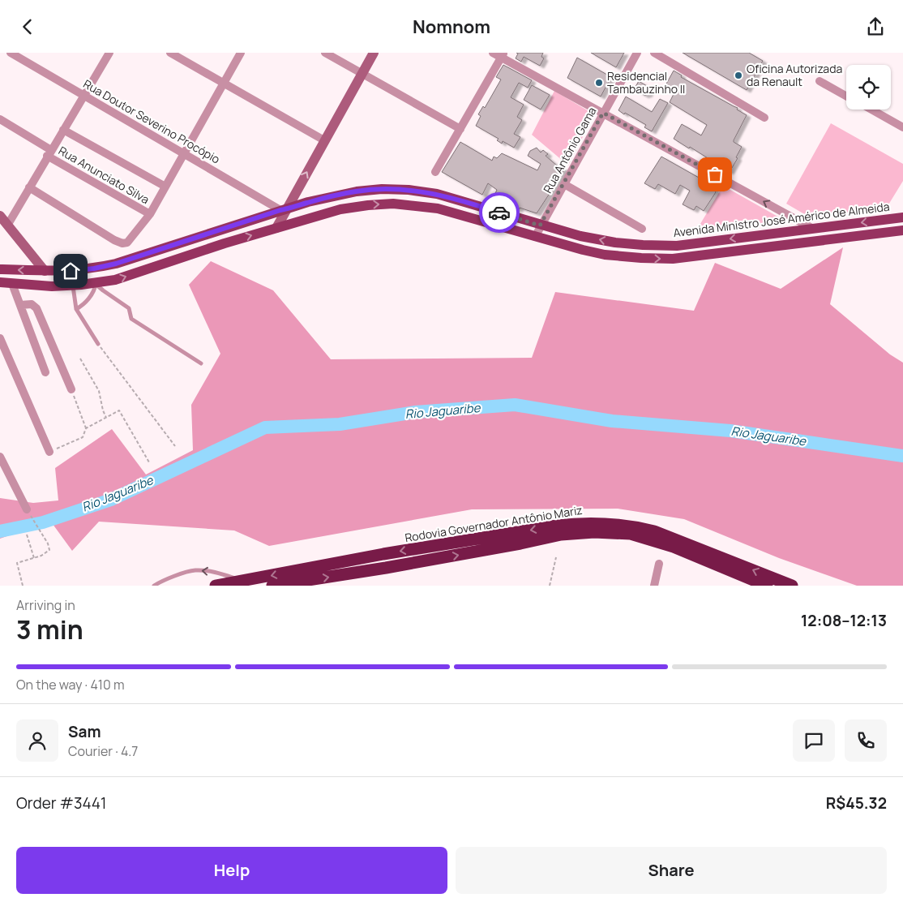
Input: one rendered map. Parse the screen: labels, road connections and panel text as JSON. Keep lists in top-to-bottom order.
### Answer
{
  "streets": {
    "highway": ["Rodovia Governador Antônio Mariz"],
    "main road": ["Avenida Ministro José Américo de Almeida"],
    "street": ["Rua Doutor Severino Procópio", "Rua Antônio Gama", "Rua Anunciato Silva"]
  },
  "crossings": [
    ["Rua Doutor Severino Procópio", "Avenida Ministro José Américo de Almeida"],
    ["Rua Antônio Gama", "Avenida Ministro José Américo de Almeida"]
  ],
  "water": ["Rio Jaguaribe"],
  "places": ["Oficina Autorizada da Renault", "Residencial Tambauzinho II"],
  "page": {
    "header": "Nomnom",
    "heading": ["3 min", "Arriving in", "12:08–12:13"],
    "panel": [
      "Sam",
      "Courier · 4.7",
      "Order #3441",
      "R$45.32"
    ],
    "bar": "On the way · 410 m",
    "buttons": ["Help", "Share"]
  }
}
